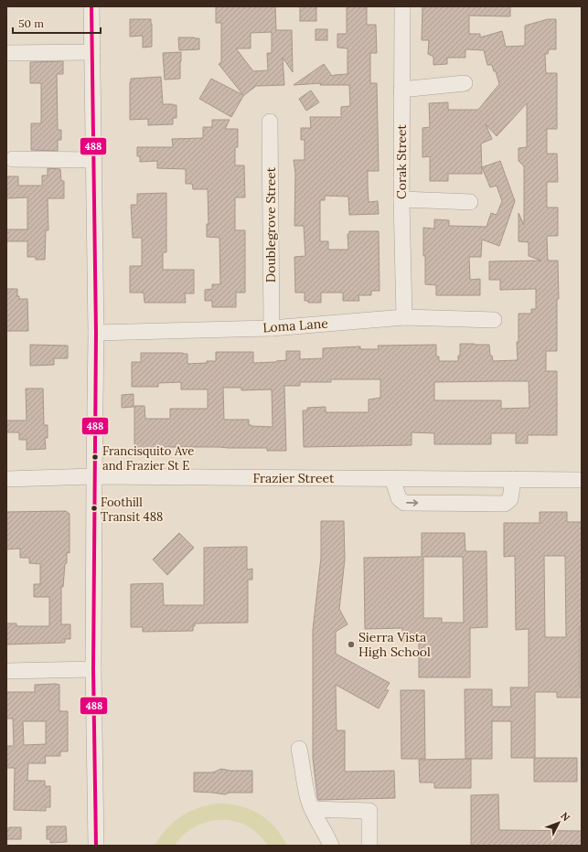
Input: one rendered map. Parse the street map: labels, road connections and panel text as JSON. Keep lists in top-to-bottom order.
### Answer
{
  "streets": {
    "street": [
      "Corak Street",
      "Doublegrove Street",
      "Loma Lane",
      "Frazier Street"
    ]
  },
  "crossings": [
    ["Corak Street", "Loma Lane"],
    ["Doublegrove Street", "Loma Lane"]
  ],
  "places": ["Francisquito Ave and Frazier St E", "Foothill Transit 488", "Sierra Vista High School"],
  "lines": ["transit line 488"],
  "scale_bar": "50 m",
  "north": "top right"
}
